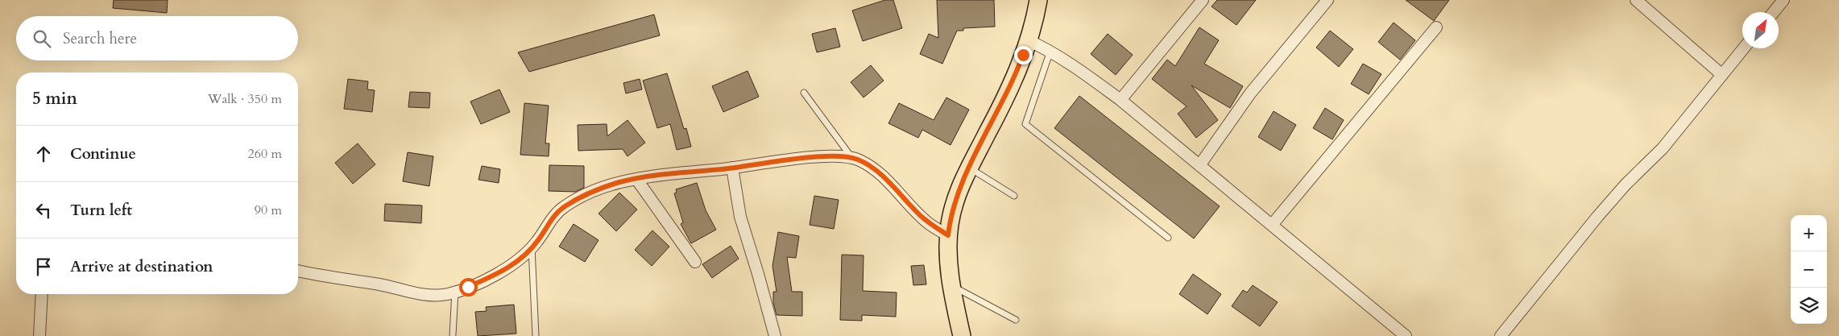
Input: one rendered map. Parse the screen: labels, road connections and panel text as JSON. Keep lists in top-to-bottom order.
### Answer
{
  "north": "top right",
  "page": {
    "search": "Search here",
    "heading": ["5 min", "Walk · 350 m"],
    "list": [
      ["Continue", "260 m"],
      ["Turn left", "90 m"],
      "Arrive at destination"
    ],
    "map_buttons": ["+", "−"]
  }
}
